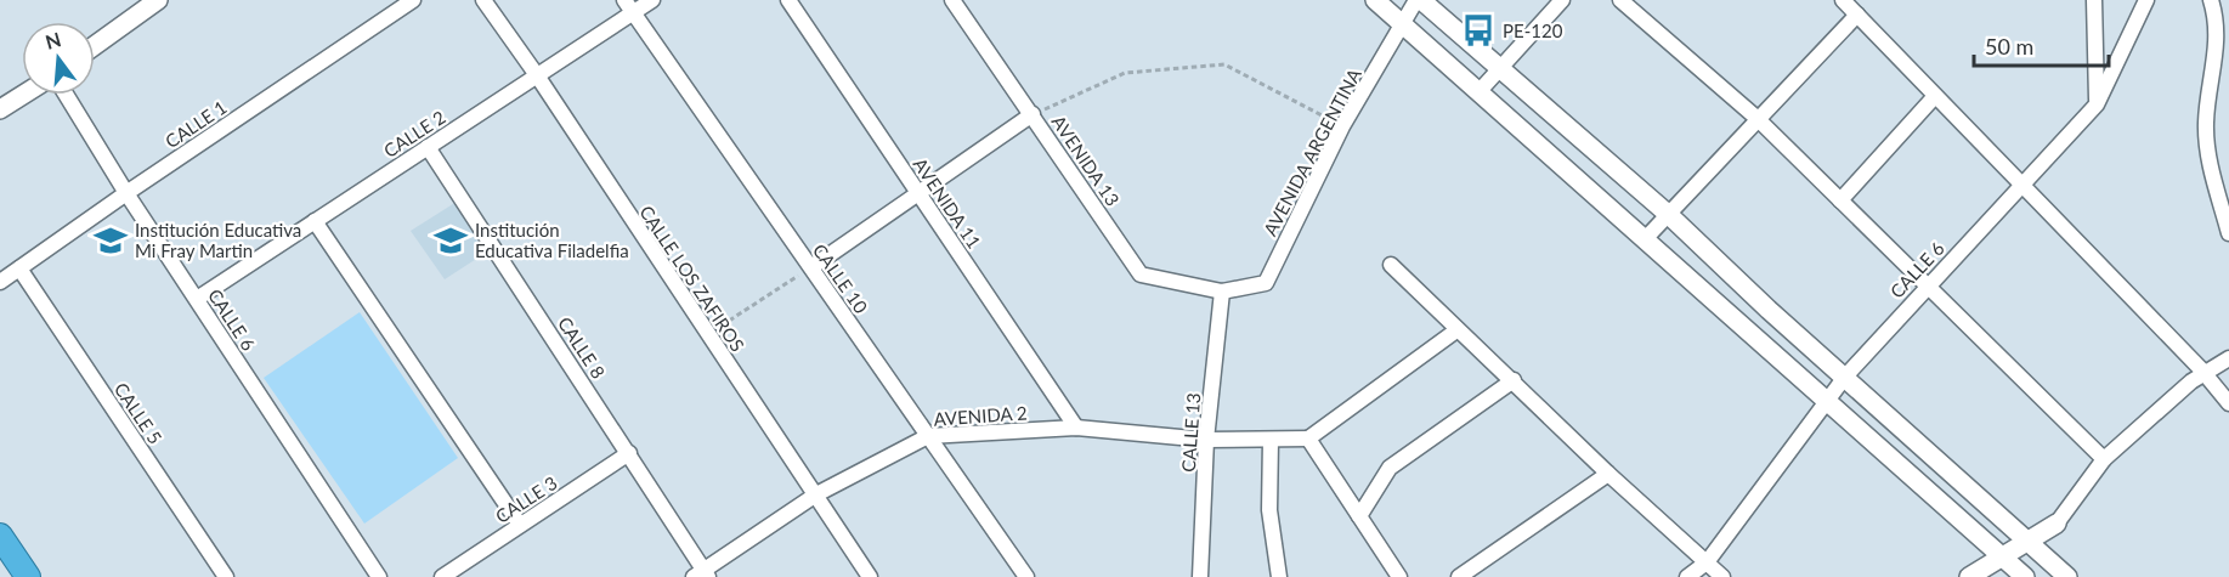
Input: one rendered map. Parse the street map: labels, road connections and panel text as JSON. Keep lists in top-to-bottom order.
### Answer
{
  "streets": {
    "street": [
      "CALLE 1",
      "CALLE 2",
      "AVENIDA ARGENTINA",
      "AVENIDA 13",
      "AVENIDA 11",
      "CALLE 6",
      "CALLE LOS ZAFIROS",
      "CALLE 10",
      "CALLE 8",
      "CALLE 5",
      "AVENIDA 2",
      "CALLE 13",
      "CALLE 3"
    ]
  },
  "crossings": [
    ["CALLE 1", "CALLE 6"],
    ["CALLE 1", "CALLE 5"],
    ["CALLE 2", "CALLE 6"],
    ["CALLE 2", "CALLE LOS ZAFIROS"],
    ["CALLE 2", "CALLE 10"],
    ["CALLE 2", "CALLE 8"],
    ["AVENIDA ARGENTINA", "AVENIDA 13"],
    ["AVENIDA ARGENTINA", "CALLE 13"],
    ["AVENIDA 13", "CALLE 13"],
    ["AVENIDA 11", "AVENIDA 2"],
    ["CALLE LOS ZAFIROS", "AVENIDA 2"],
    ["CALLE 10", "AVENIDA 2"],
    ["CALLE 8", "AVENIDA 2"],
    ["CALLE 8", "CALLE 3"],
    ["AVENIDA 2", "CALLE 13"]
  ],
  "places": {
    "bus stop": ["PE-120"],
    "school or university": ["Institución Educativa Mi Fray Martin", "Institución Educativa Filadelfia"]
  },
  "scale_bar": "50 m",
  "north": "top"
}
